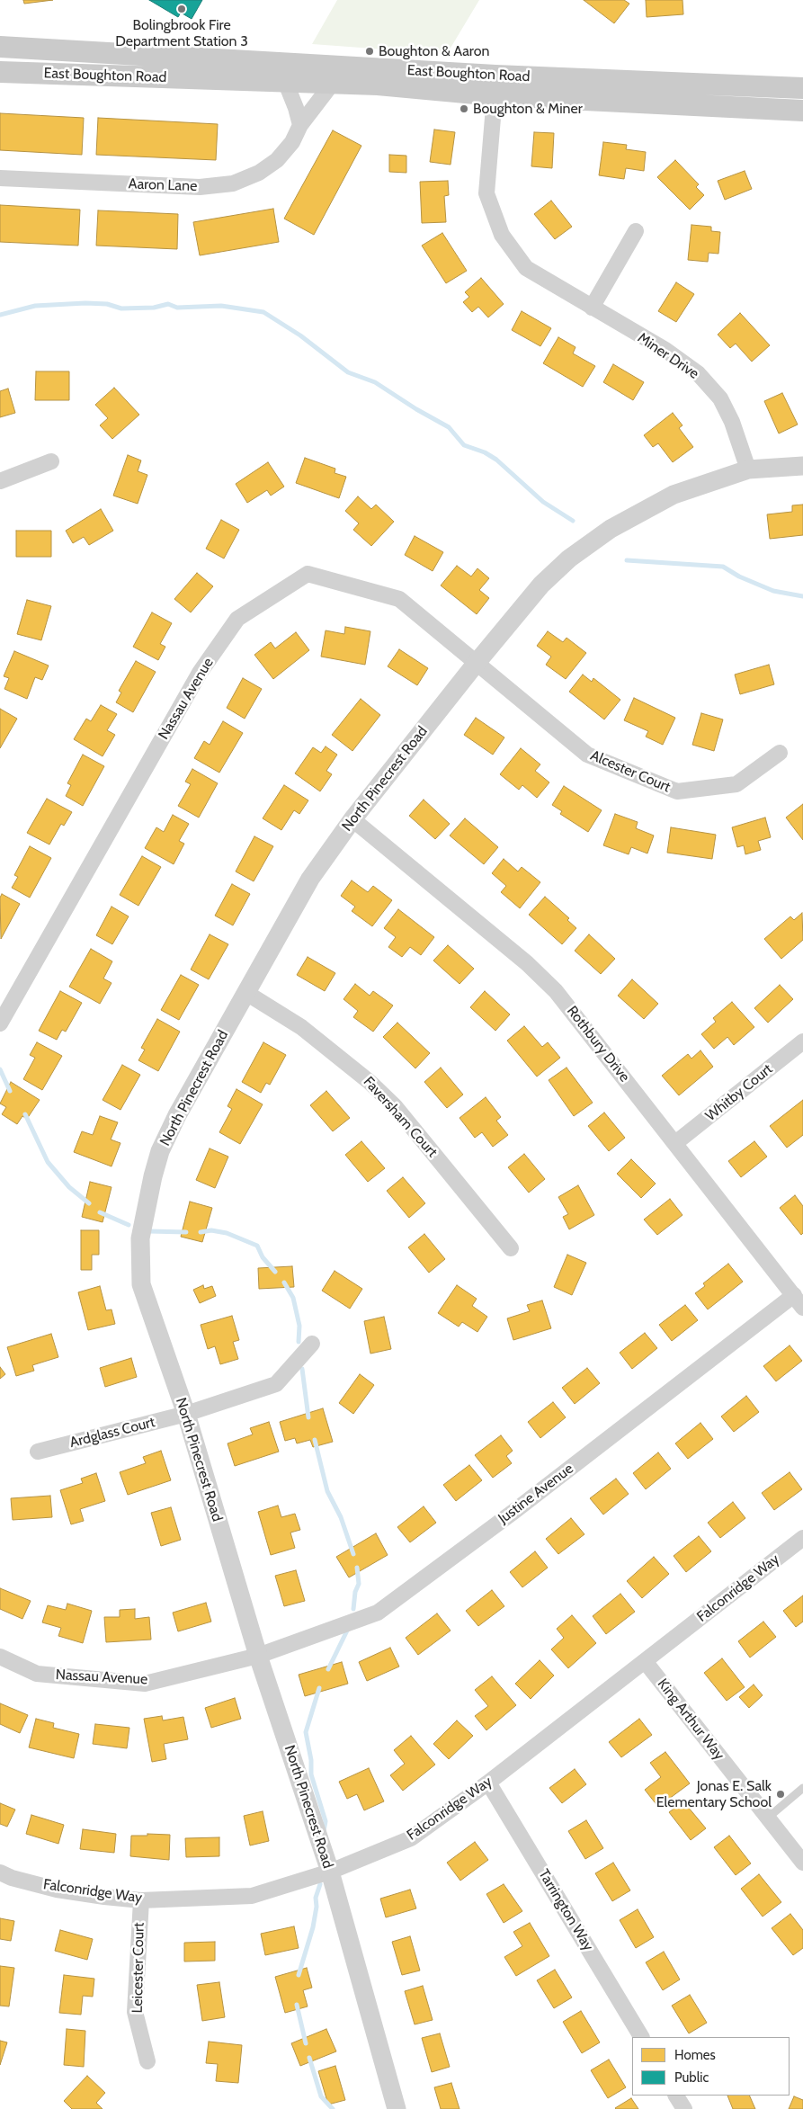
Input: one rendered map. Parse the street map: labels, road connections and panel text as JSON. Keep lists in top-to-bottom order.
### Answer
{
  "streets": {
    "main road": ["East Boughton Road"],
    "street": [
      "Aaron Lane",
      "Miner Drive",
      "Nassau Avenue",
      "Alcester Court",
      "North Pinecrest Road",
      "Rothbury Drive",
      "Whitby Court",
      "Faversham Court",
      "Ardglass Court",
      "Justine Avenue",
      "Falconridge Way",
      "King Arthur Way",
      "Tarrington Way",
      "Leicester Court"
    ]
  },
  "crossings": [
    ["East Boughton Road", "Aaron Lane"],
    ["East Boughton Road", "Miner Drive"],
    ["Miner Drive", "North Pinecrest Road"],
    ["Nassau Avenue", "Alcester Court"],
    ["Nassau Avenue", "North Pinecrest Road"],
    ["Nassau Avenue", "Justine Avenue"],
    ["Alcester Court", "North Pinecrest Road"],
    ["North Pinecrest Road", "Rothbury Drive"],
    ["North Pinecrest Road", "Faversham Court"],
    ["North Pinecrest Road", "Ardglass Court"],
    ["North Pinecrest Road", "Justine Avenue"],
    ["North Pinecrest Road", "Falconridge Way"],
    ["Rothbury Drive", "Whitby Court"],
    ["Rothbury Drive", "Justine Avenue"],
    ["Falconridge Way", "King Arthur Way"],
    ["Falconridge Way", "Tarrington Way"],
    ["Falconridge Way", "Leicester Court"]
  ],
  "places": [
    "Bolingbrook Fire Department Station 3",
    "Boughton & Aaron",
    "Boughton & Miner",
    "Jonas E. Salk Elementary School"
  ],
  "legend": ["Homes", "Public"]
}
